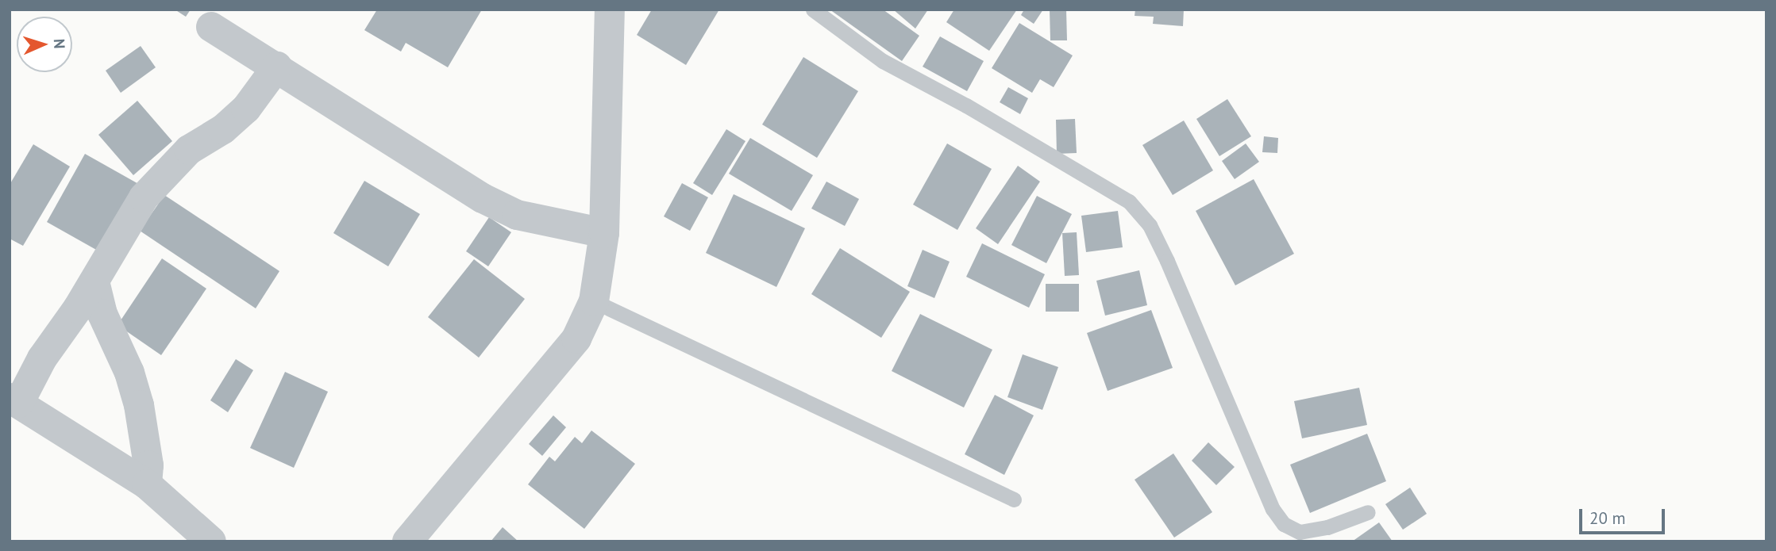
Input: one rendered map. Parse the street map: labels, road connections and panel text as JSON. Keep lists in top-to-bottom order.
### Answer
{
  "scale_bar": "20 m",
  "north": "right"
}
